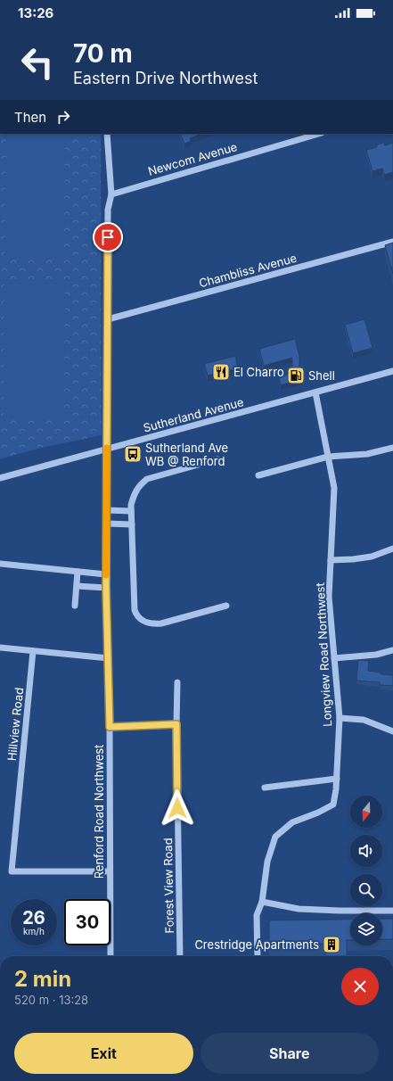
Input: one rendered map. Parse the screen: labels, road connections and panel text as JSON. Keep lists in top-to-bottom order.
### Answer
{
  "streets": {
    "street": [
      "Newcom Avenue",
      "Chambliss Avenue",
      "Sutherland Avenue",
      "Longview Road Northwest",
      "Hillview Road",
      "Renford Road Northwest",
      "Forest View Road"
    ]
  },
  "crossings": [
    ["Newcom Avenue", "Renford Road Northwest"],
    ["Chambliss Avenue", "Renford Road Northwest"],
    ["Sutherland Avenue", "Longview Road Northwest"],
    ["Sutherland Avenue", "Renford Road Northwest"],
    ["Hillview Road", "Renford Road Northwest"]
  ],
  "places": {
    "restaurant": ["El Charro"],
    "fuel station": ["Shell"],
    "bus stop": ["Sutherland Ave WB @ Renford"],
    "building": ["Crestridge Apartments"]
  },
  "north": "bottom",
  "page": {
    "status": "13:26",
    "turn": ["70 m", "Eastern Drive Northwest"],
    "then": "Then",
    "speed": "26 km/h",
    "limit": "30",
    "heading": ["2 min", "520 m · 13:28"],
    "buttons": ["Exit", "Share"]
  }
}
